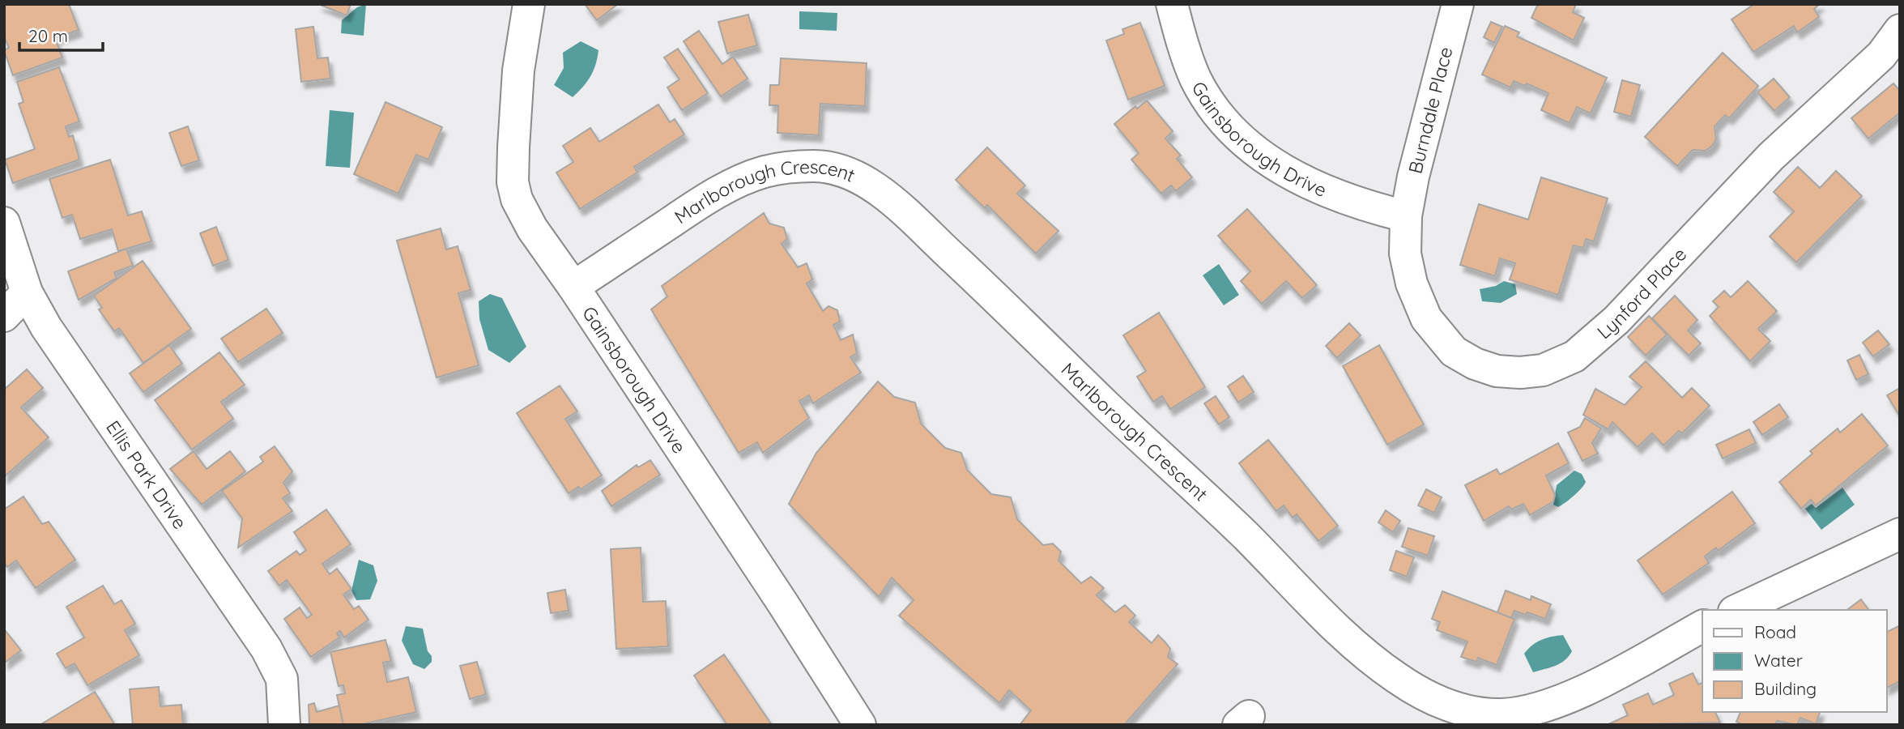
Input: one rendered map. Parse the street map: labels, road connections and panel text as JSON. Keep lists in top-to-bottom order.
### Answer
{
  "streets": {
    "street": [
      "Burndale Place",
      "Gainsborough Drive",
      "Marlborough Crescent",
      "Lynford Place",
      "Ellis Park Drive"
    ]
  },
  "crossings": [
    ["Burndale Place", "Gainsborough Drive"],
    ["Burndale Place", "Lynford Place"],
    ["Gainsborough Drive", "Marlborough Crescent"],
    ["Gainsborough Drive", "Lynford Place"]
  ],
  "legend": ["Road", "Water", "Building"],
  "scale_bar": "20 m"
}
